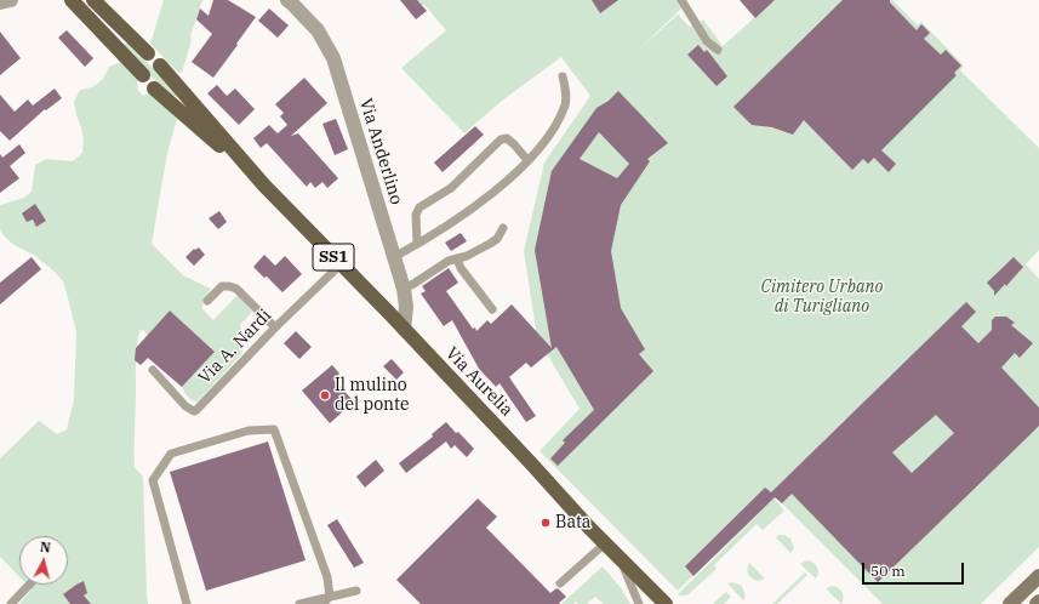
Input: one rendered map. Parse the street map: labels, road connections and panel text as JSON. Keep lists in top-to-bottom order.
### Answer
{
  "streets": {
    "main road": ["SS1", "Via Aurelia"],
    "street": ["Via Anderlino"],
    "lane": ["Via A. Nardi"]
  },
  "crossings": [
    ["Via Anderlino", "Via Aurelia"],
    ["Via A. Nardi", "Via Aurelia"]
  ],
  "parks": ["Cimitero Urbano di Turigliano"],
  "places": ["Il mulino del ponte", "Bata"],
  "scale_bar": "50 m",
  "north": "top"
}
